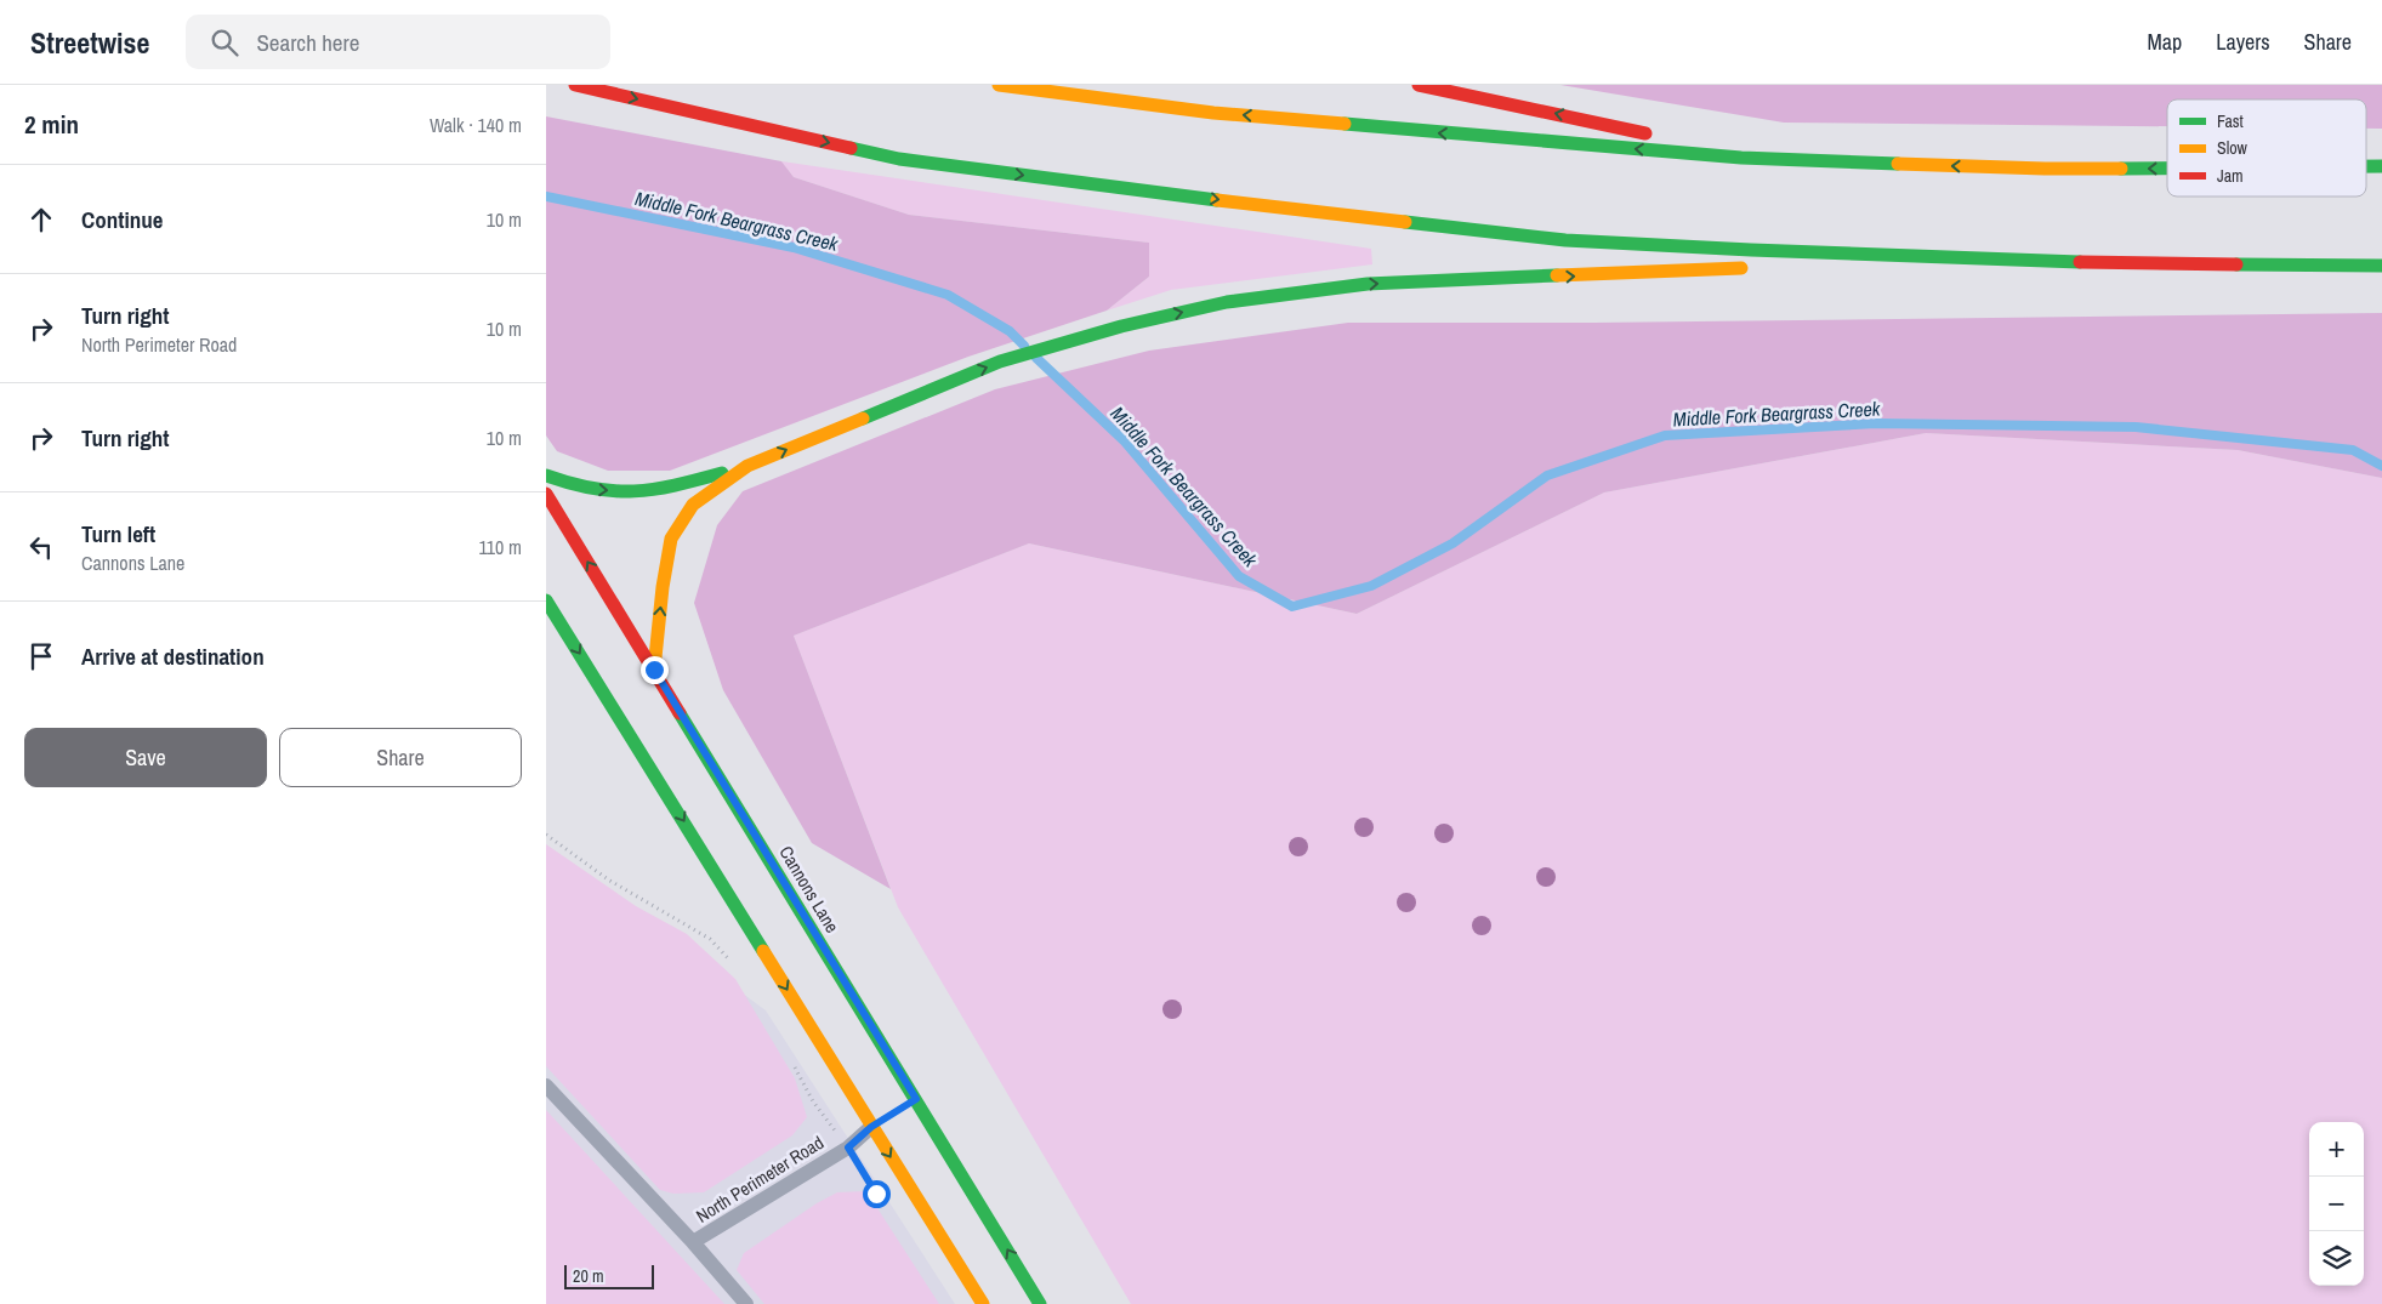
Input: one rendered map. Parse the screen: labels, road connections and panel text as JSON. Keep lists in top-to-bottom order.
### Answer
{
  "streets": {
    "main road": ["Cannons Lane"],
    "lane": ["North Perimeter Road"]
  },
  "water": ["Middle Fork Beargrass Creek"],
  "legend": ["Fast", "Slow", "Jam"],
  "scale_bar": "20 m",
  "page": {
    "header": "Streetwise",
    "search": "Search here",
    "nav": ["Map", "Layers", "Share"],
    "heading": ["2 min", "Walk · 140 m"],
    "list": [
      ["Continue", "10 m"],
      ["Turn right", "North Perimeter Road", "10 m"],
      ["Turn right", "10 m"],
      ["Turn left", "Cannons Lane", "110 m"],
      "Arrive at destination"
    ],
    "buttons": ["Save", "Share"],
    "map_buttons": ["+", "−"],
    "scale": "20 m"
  }
}
